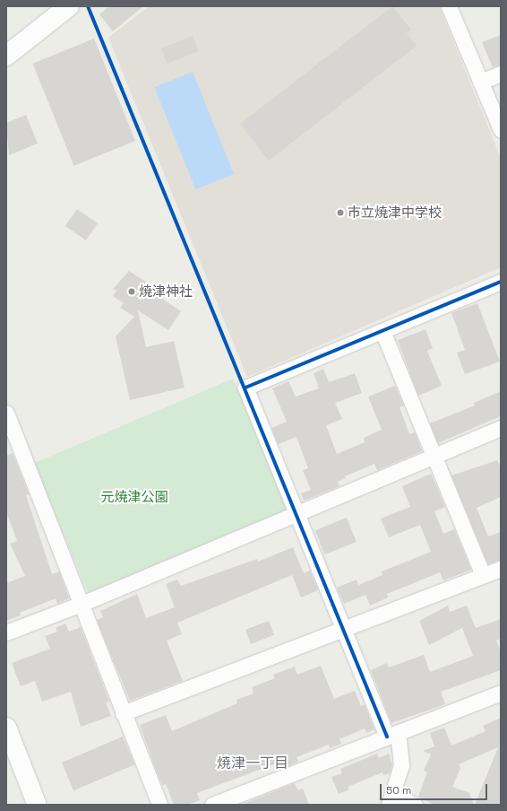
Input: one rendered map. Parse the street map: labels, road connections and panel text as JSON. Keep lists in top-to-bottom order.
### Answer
{
  "districts": ["焼津一丁目"],
  "parks": ["元焼津公園"],
  "places": ["市立焼津中学校", "焼津神社"],
  "scale_bar": "50 m"
}
